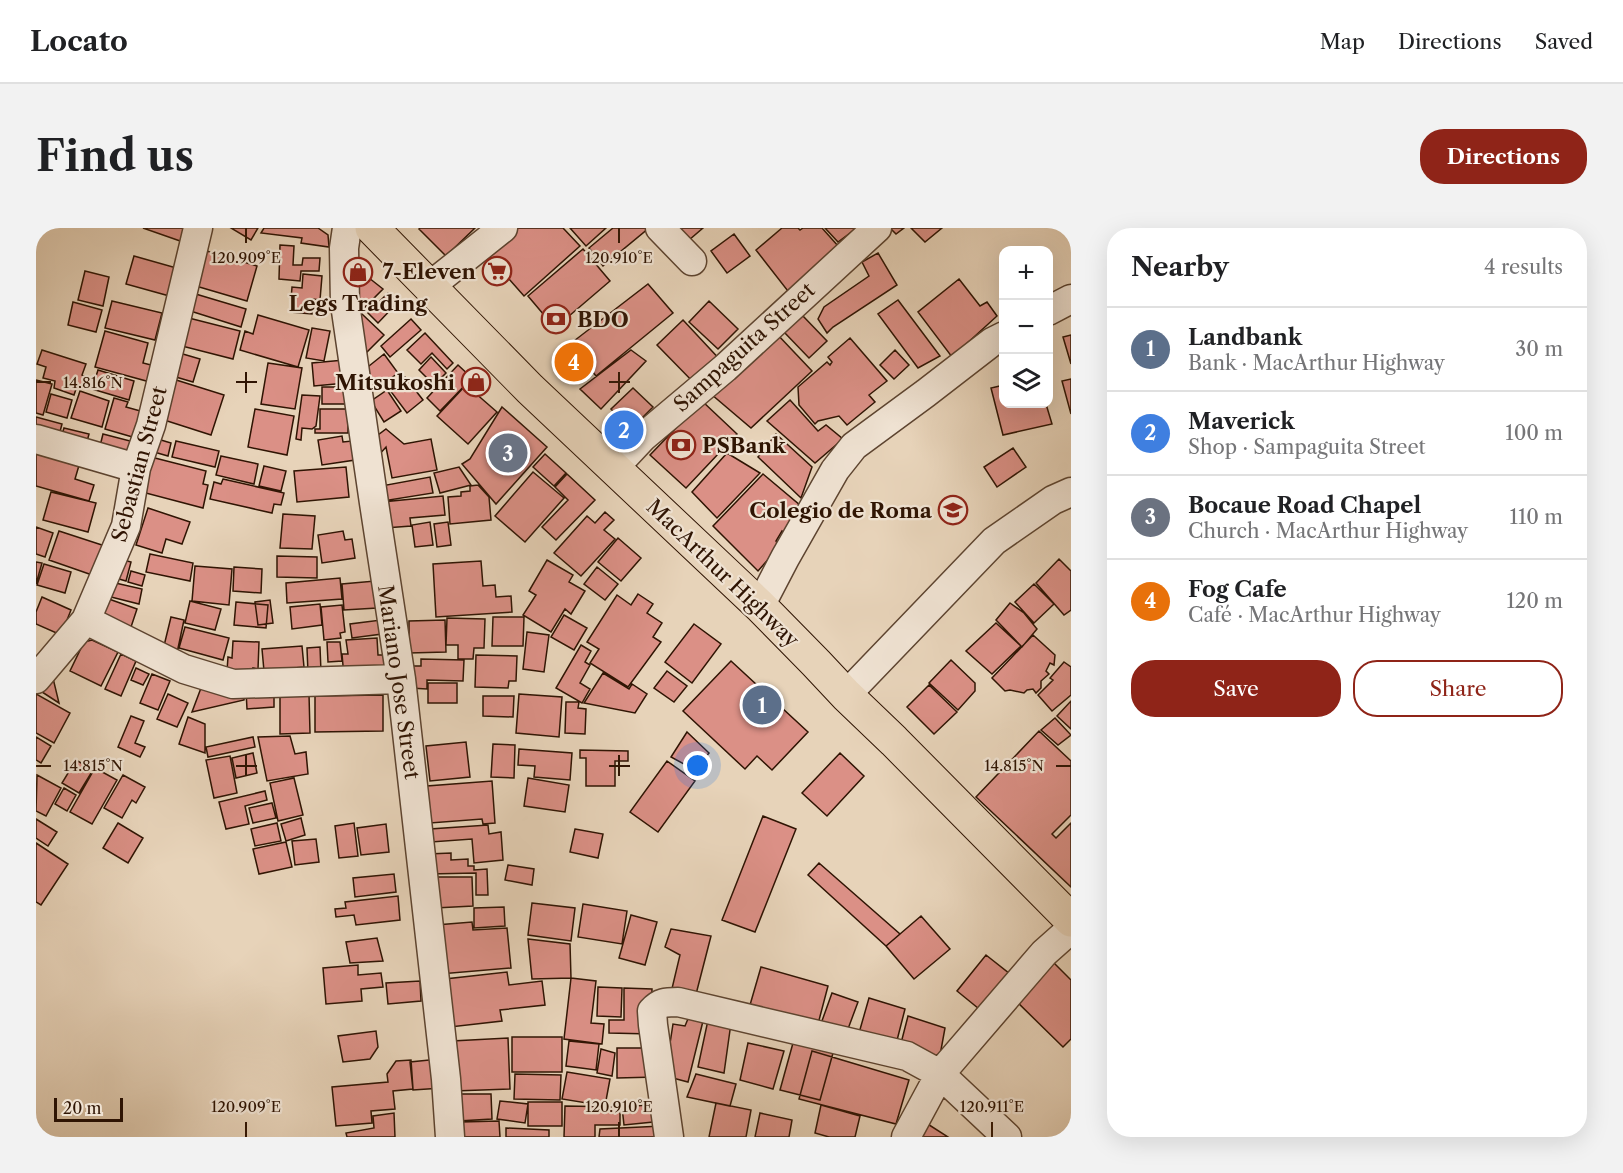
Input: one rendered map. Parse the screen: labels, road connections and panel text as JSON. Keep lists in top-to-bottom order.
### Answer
{
  "streets": {
    "highway": ["MacArthur Highway"],
    "street": ["Sampaguita Street", "Sebastian Street", "Mariano Jose Street"]
  },
  "crossings": [
    ["Sampaguita Street", "MacArthur Highway"]
  ],
  "places": {
    "supermarket": ["7-Eleven"],
    "shop": ["Legs Trading", "Mitsukoshi"],
    "bank": ["BDO", "PSBank"],
    "school or university": ["Colegio de Roma"]
  },
  "scale_bar": "20 m",
  "page": {
    "header": "Locato",
    "nav": ["Map", "Directions", "Saved"],
    "buttons": [
      "Directions",
      ["Save", "Share"]
    ],
    "title": "Find us",
    "heading": ["Nearby", "4 results"],
    "map_buttons": ["+", "−"],
    "list": [
      {
        "mark": "1",
        "name": "Landbank",
        "note": "Bank · MacArthur Highway",
        "value": "30 m"
      },
      {
        "mark": "2",
        "name": "Maverick",
        "note": "Shop · Sampaguita Street",
        "value": "100 m"
      },
      {
        "mark": "3",
        "name": "Bocaue Road Chapel",
        "note": "Church · MacArthur Highway",
        "value": "110 m"
      },
      {
        "mark": "4",
        "name": "Fog Cafe",
        "note": "Café · MacArthur Highway",
        "value": "120 m"
      }
    ],
    "pins": [
      "4",
      "2",
      "3",
      "1"
    ],
    "scale": "20 m"
  },
  "coordinates": [
    "120.909°E",
    "120.910°E",
    "14.816°N",
    "14.815°N",
    "120.911°E"
  ]
}
